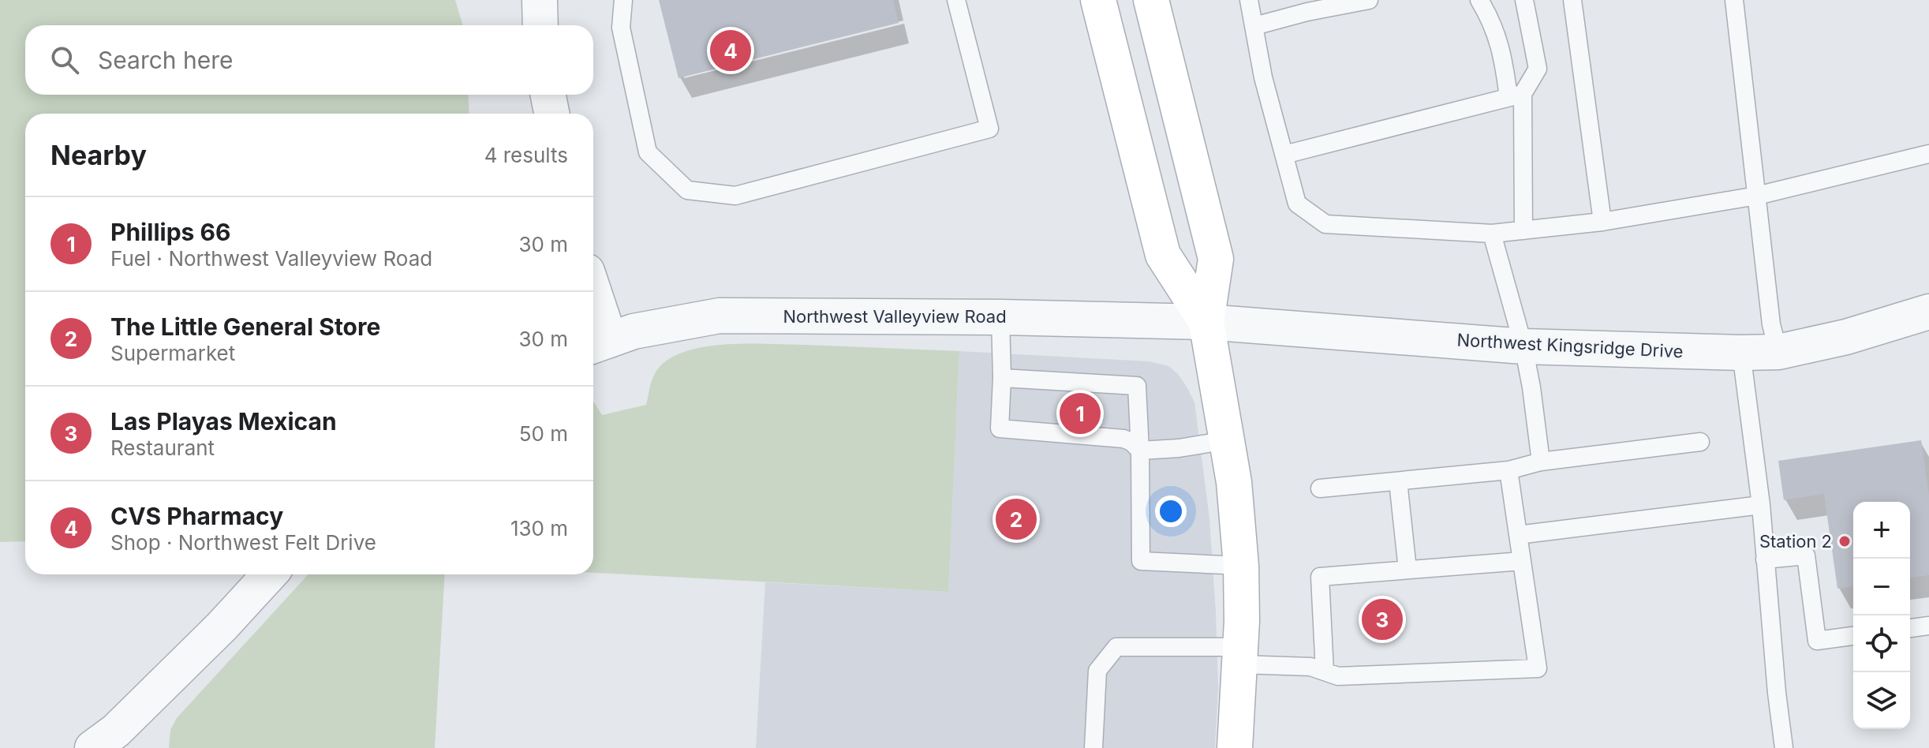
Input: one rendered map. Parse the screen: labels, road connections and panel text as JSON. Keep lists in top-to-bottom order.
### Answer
{
  "streets": {
    "street": ["Northwest Valleyview Road", "Northwest Kingsridge Drive"]
  },
  "crossings": [
    ["Northwest Valleyview Road", "Northwest Kingsridge Drive"]
  ],
  "places": ["Station 2"],
  "page": {
    "search": "Search here",
    "pins": [
      "4",
      "1",
      "2",
      "3"
    ],
    "heading": ["Nearby", "4 results"],
    "list": [
      {
        "mark": "1",
        "name": "Phillips 66",
        "note": "Fuel · Northwest Valleyview Road",
        "value": "30 m"
      },
      {
        "mark": "2",
        "name": "The Little General Store",
        "note": "Supermarket",
        "value": "30 m"
      },
      {
        "mark": "3",
        "name": "Las Playas Mexican",
        "note": "Restaurant",
        "value": "50 m"
      },
      {
        "mark": "4",
        "name": "CVS Pharmacy",
        "note": "Shop · Northwest Felt Drive",
        "value": "130 m"
      }
    ],
    "map_buttons": ["+", "−"]
  }
}
